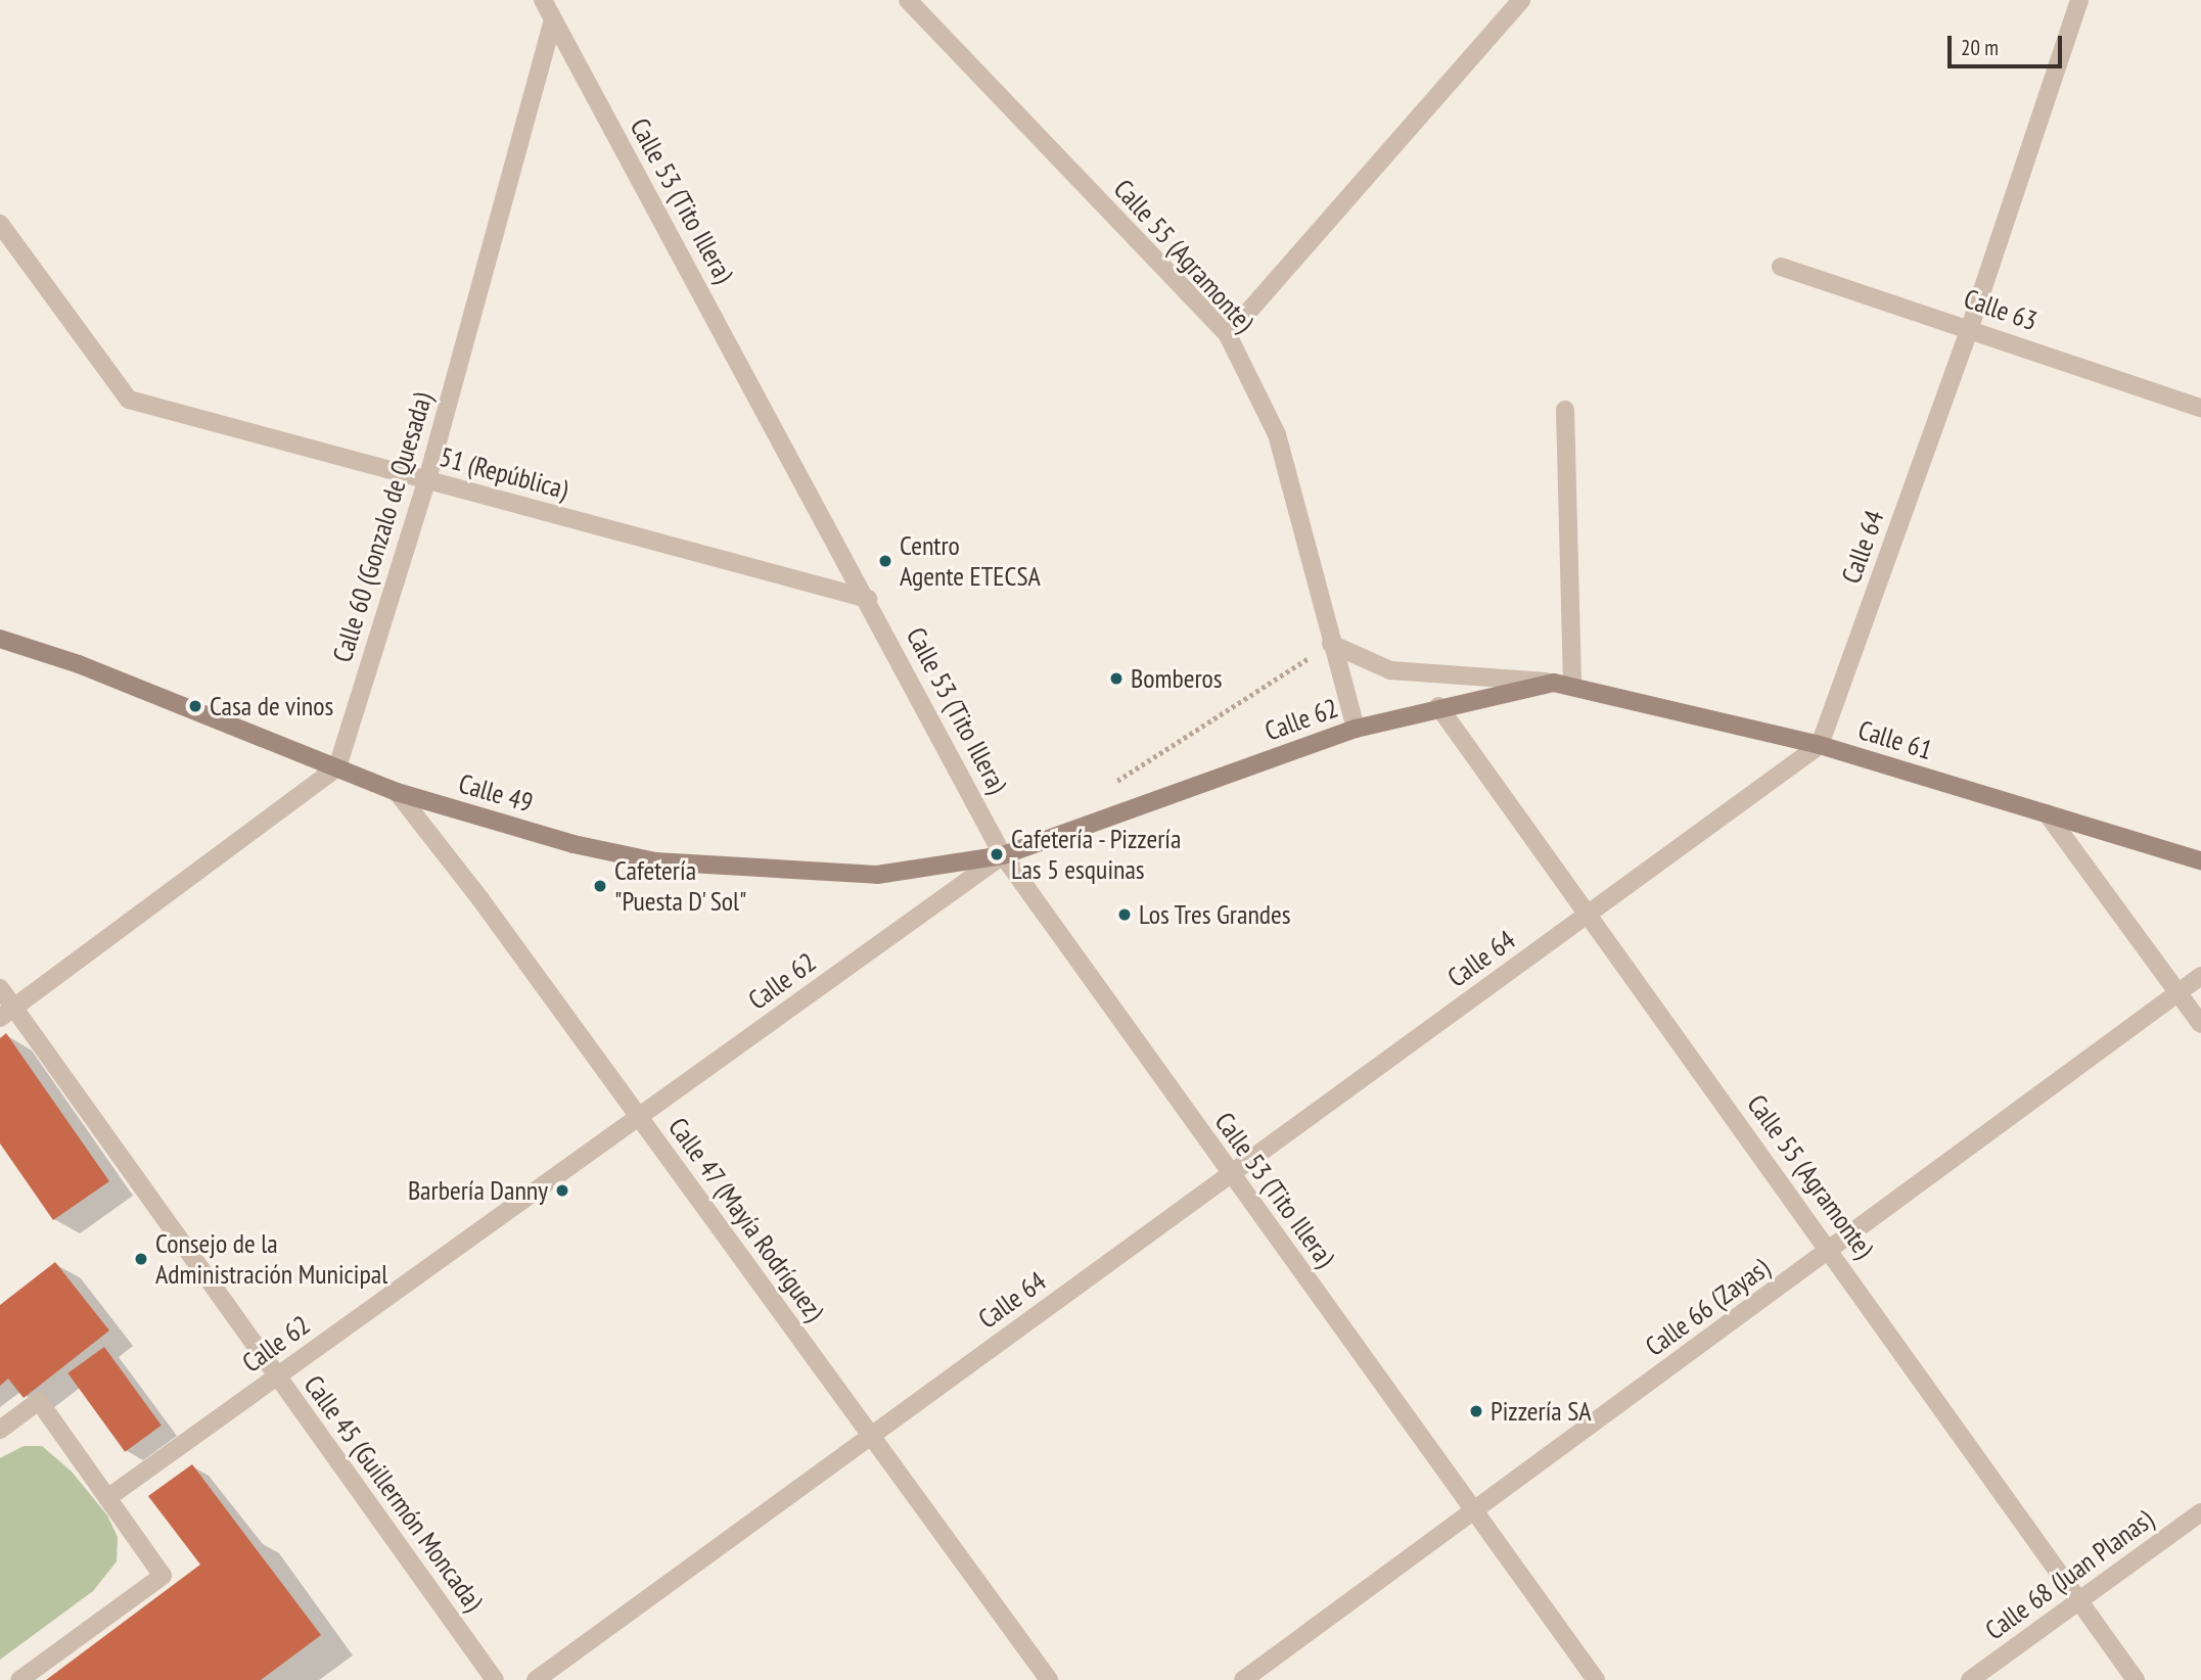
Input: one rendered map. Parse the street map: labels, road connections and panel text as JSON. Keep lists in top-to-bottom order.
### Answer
{
  "streets": {
    "main road": ["Calle 62", "Calle 61", "Calle 49"],
    "street": [
      "Calle 53 (Tito Illera)",
      "Calle 55 (Agramonte)",
      "Calle 63",
      "51 (República)",
      "Calle 60 (Gonzalo de Quesada)",
      "Calle 64",
      "Calle 47 (Mayía Rodríguez)",
      "Calle 66 (Zayas)",
      "Calle 45 (Guillermón Moncada)",
      "Calle 68 (Juan Planas)"
    ]
  },
  "crossings": [
    ["Calle 53 (Tito Illera)", "51 (República)"],
    ["Calle 53 (Tito Illera)", "Calle 60 (Gonzalo de Quesada)"],
    ["Calle 53 (Tito Illera)", "Calle 64"],
    ["Calle 53 (Tito Illera)", "Calle 62"],
    ["Calle 53 (Tito Illera)", "Calle 49"],
    ["Calle 53 (Tito Illera)", "Calle 66 (Zayas)"],
    ["Calle 55 (Agramonte)", "Calle 64"],
    ["Calle 55 (Agramonte)", "Calle 62"],
    ["Calle 55 (Agramonte)", "Calle 61"],
    ["Calle 55 (Agramonte)", "Calle 66 (Zayas)"],
    ["Calle 55 (Agramonte)", "Calle 68 (Juan Planas)"],
    ["Calle 63", "Calle 64"],
    ["51 (República)", "Calle 60 (Gonzalo de Quesada)"],
    ["Calle 60 (Gonzalo de Quesada)", "Calle 49"],
    ["Calle 64", "Calle 61"],
    ["Calle 64", "Calle 47 (Mayía Rodríguez)"],
    ["Calle 62", "Calle 61"],
    ["Calle 62", "Calle 49"],
    ["Calle 62", "Calle 47 (Mayía Rodríguez)"],
    ["Calle 62", "Calle 45 (Guillermón Moncada)"],
    ["Calle 49", "Calle 47 (Mayía Rodríguez)"]
  ],
  "places": [
    "Centro Agente ETECSA",
    "Bomberos",
    "Casa de vinos",
    "Cafetería - Pizzería Las 5 esquinas",
    "Cafetería \"Puesta D' Sol\"",
    "Los Tres Grandes",
    "Barbería Danny",
    "Consejo de la Administración Municipal",
    "Pizzería SA"
  ],
  "scale_bar": "20 m"
}
